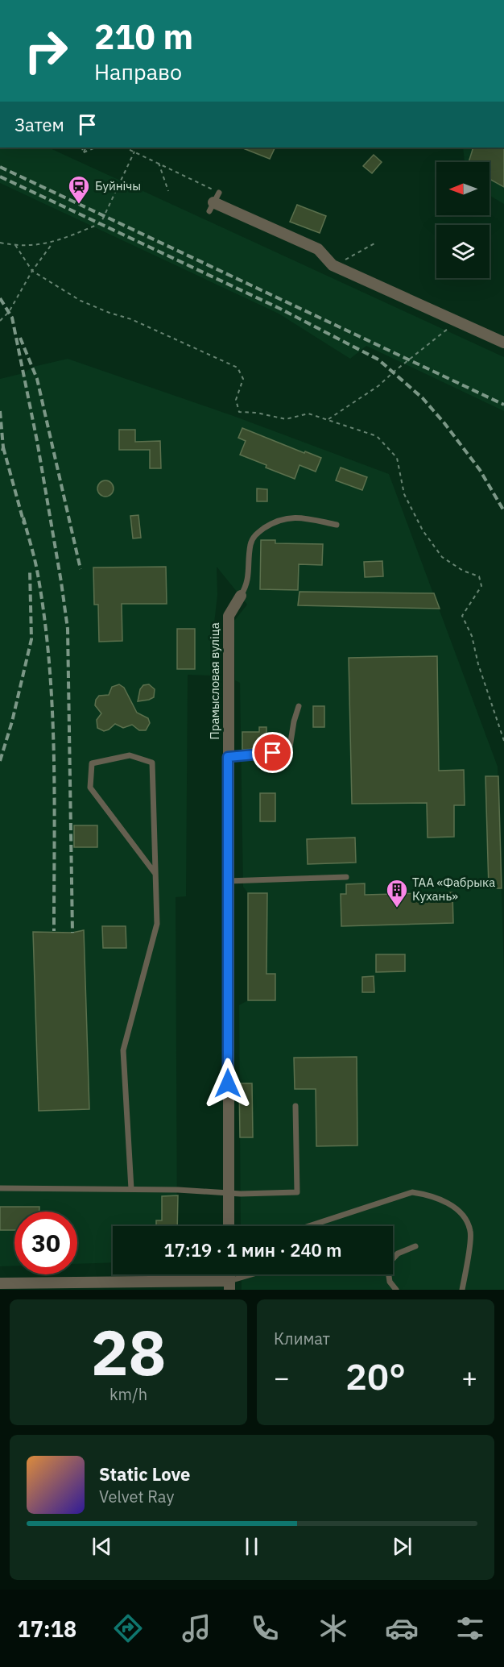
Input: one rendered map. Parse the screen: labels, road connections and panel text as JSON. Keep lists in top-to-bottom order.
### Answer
{
  "streets": {
    "street": ["Прамысловая вуліца"]
  },
  "places": {
    "station": ["Буйнічы"],
    "building": ["ТАА «Фабрыка Кухань»"]
  },
  "north": "left",
  "page": {
    "turn": ["210 m", "Направо"],
    "then": "Затем",
    "limit": "30",
    "trip": "17:19 · 1 мин · 240 m",
    "tile": [
      ["28", "km/h"],
      "Климат"
    ],
    "heat": ["−", "20°", "+"],
    "song": ["Static Love", "Velvet Ray"],
    "tabs": "17:18"
  }
}
